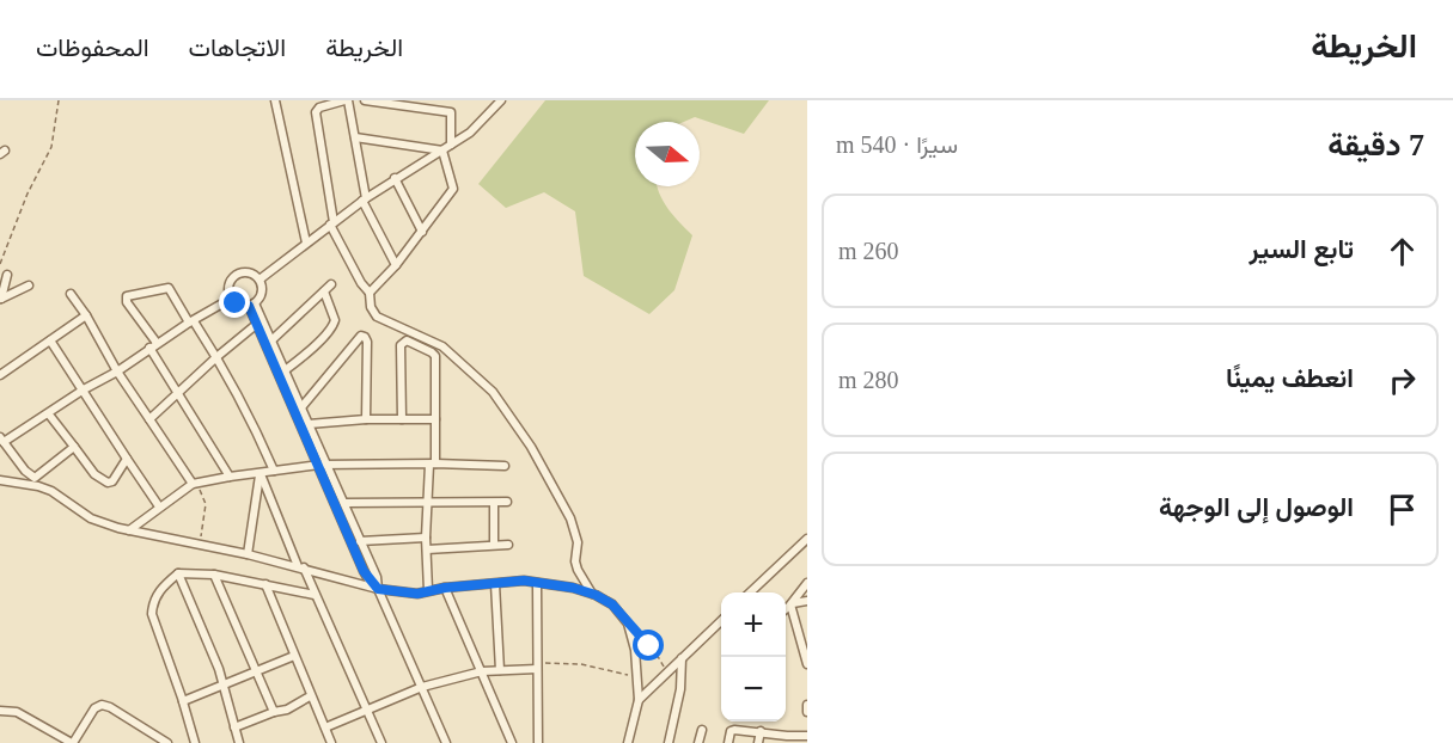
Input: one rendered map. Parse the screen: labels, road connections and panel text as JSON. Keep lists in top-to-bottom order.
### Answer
{
  "north": "right",
  "page": {
    "header": "الخريطة",
    "nav": ["الخريطة", "الاتجاهات", "المحفوظات"],
    "heading": ["7 دقيقة", "سيرًا · 540 m"],
    "list": [
      ["تابع السير", "260 m"],
      ["انعطف يمينًا", "280 m"],
      "الوصول إلى الوجهة"
    ],
    "map_buttons": ["+", "−"]
  }
}
